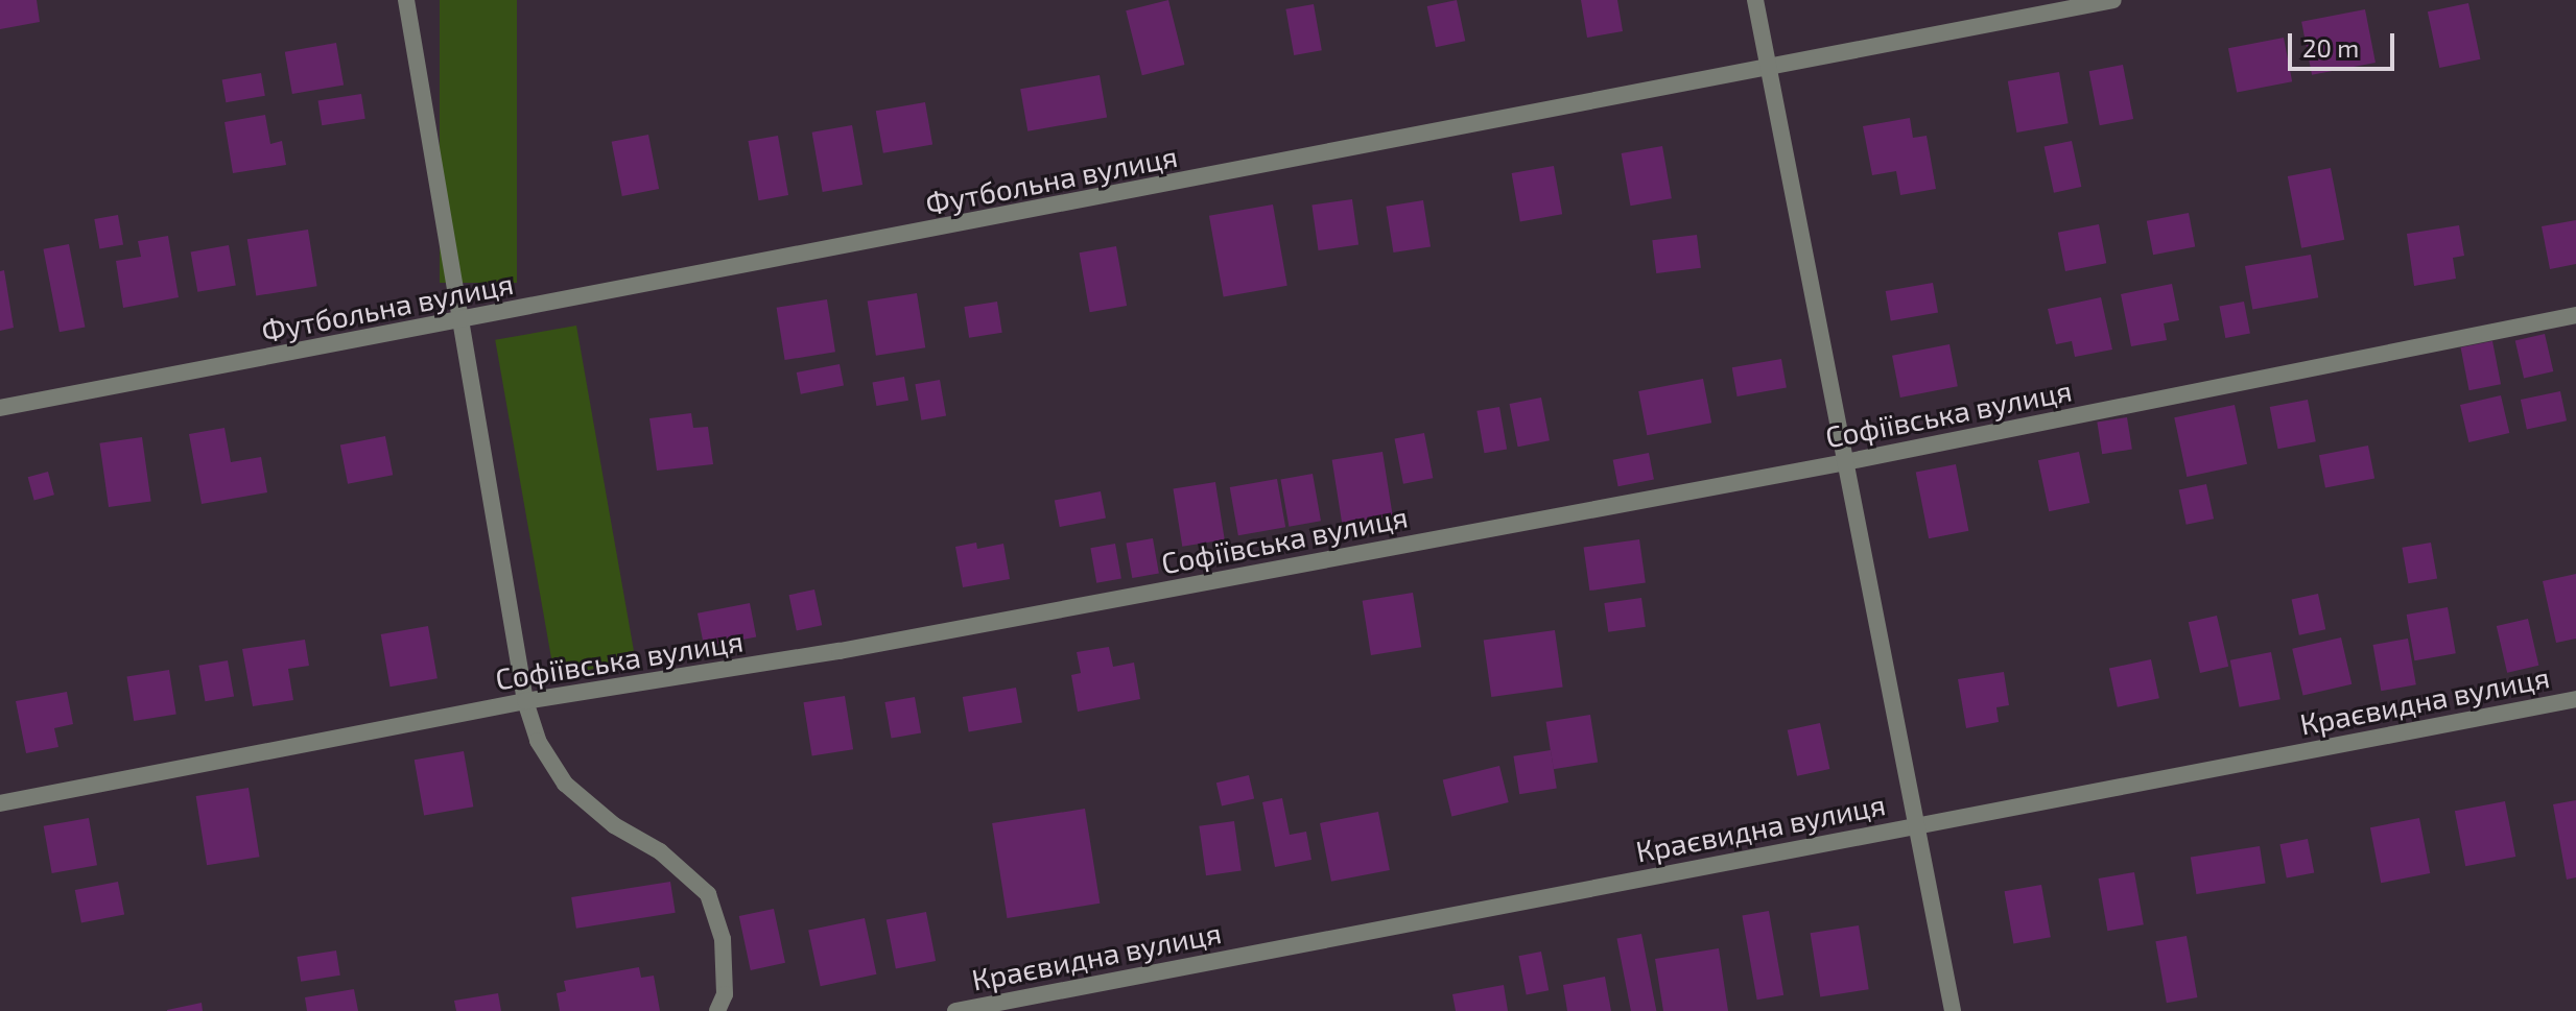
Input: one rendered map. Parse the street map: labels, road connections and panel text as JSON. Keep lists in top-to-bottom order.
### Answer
{
  "streets": {
    "street": ["Футбольна вулиця", "Софіївська вулиця", "Краєвидна вулиця"]
  },
  "scale_bar": "20 m"
}
